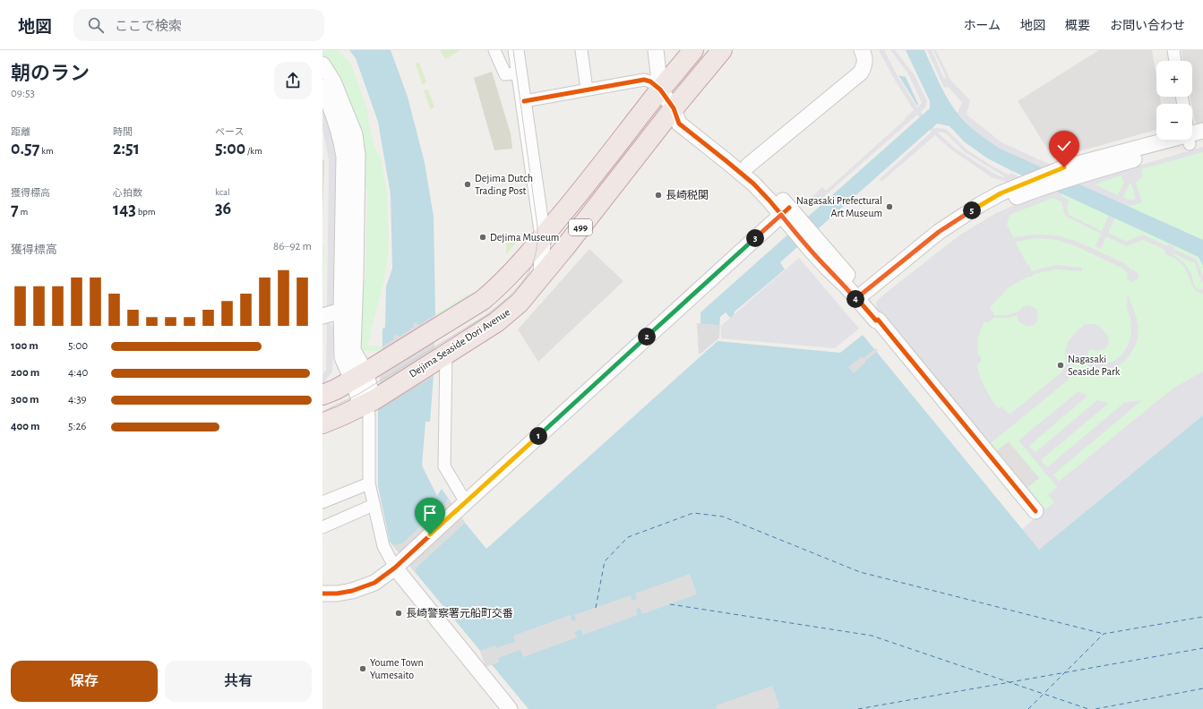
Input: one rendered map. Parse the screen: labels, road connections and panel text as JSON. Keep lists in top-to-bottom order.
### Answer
{
  "streets": {
    "highway": ["499", "Dejima Seaside Dori Avenue"]
  },
  "places": [
    "Dejima Dutch Trading Post",
    "長崎税関",
    "Nagasaki Prefectural Art Museum",
    "Dejima Museum",
    "Nagasaki Seaside Park",
    "長崎警察署元船町交番",
    "Youme Town Yumesaito"
  ],
  "page": {
    "header": "地図",
    "search": "ここで検索",
    "nav": [
      "ホーム",
      "地図",
      "概要",
      "お問い合わせ"
    ],
    "heading": ["朝のラン", "09:53"],
    "map_buttons": ["+", "−"],
    "stats": [
      ["距離", "0.57 km"],
      ["時間", "2:51"],
      ["ペース", "5:00 /km"],
      ["獲得標高", "7 m"],
      ["心拍数", "143 bpm"],
      ["kcal", "36"]
    ],
    "pins": [
      "5",
      "3",
      "4",
      "2",
      "1"
    ],
    "chart": ["獲得標高", "86–92 m"],
    "list": [
      {
        "name": "100 m",
        "note": "5:00"
      },
      {
        "name": "200 m",
        "note": "4:40"
      },
      {
        "name": "300 m",
        "note": "4:39"
      },
      {
        "name": "400 m",
        "note": "5:26"
      }
    ],
    "buttons": ["保存", "共有"]
  }
}
